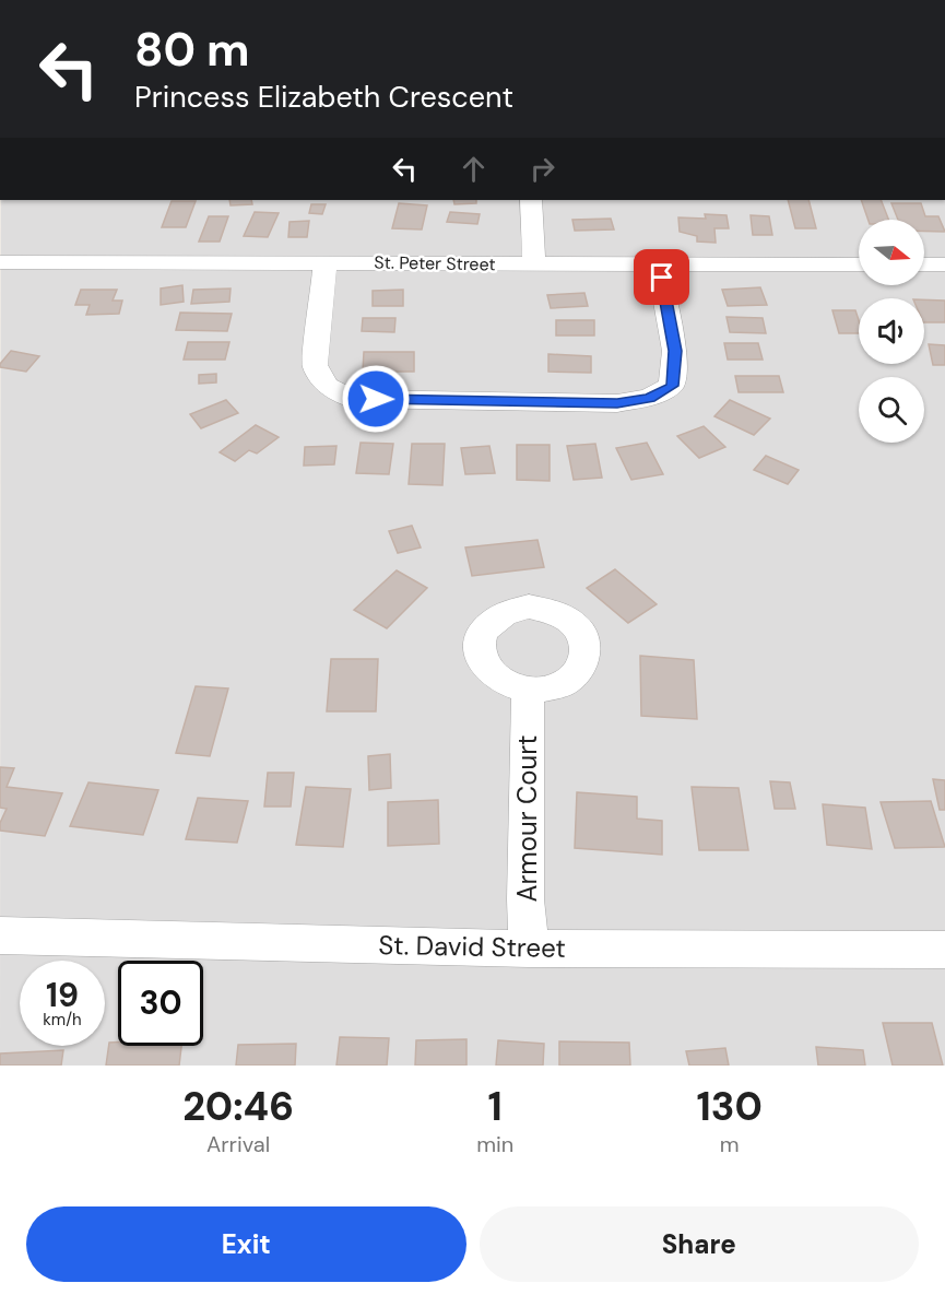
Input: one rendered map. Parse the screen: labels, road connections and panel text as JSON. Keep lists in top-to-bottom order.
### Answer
{
  "streets": {
    "street": ["St. Peter Street", "Armour Court", "St. David Street"]
  },
  "crossings": [
    ["Armour Court", "St. David Street"]
  ],
  "north": "right",
  "page": {
    "turn": ["80 m", "Princess Elizabeth Crescent"],
    "speed": "19 km/h",
    "limit": "30",
    "eta": [
      "20:46",
      "Arrival",
      "1",
      "min",
      "130",
      "m"
    ],
    "buttons": ["Exit", "Share"]
  }
}
